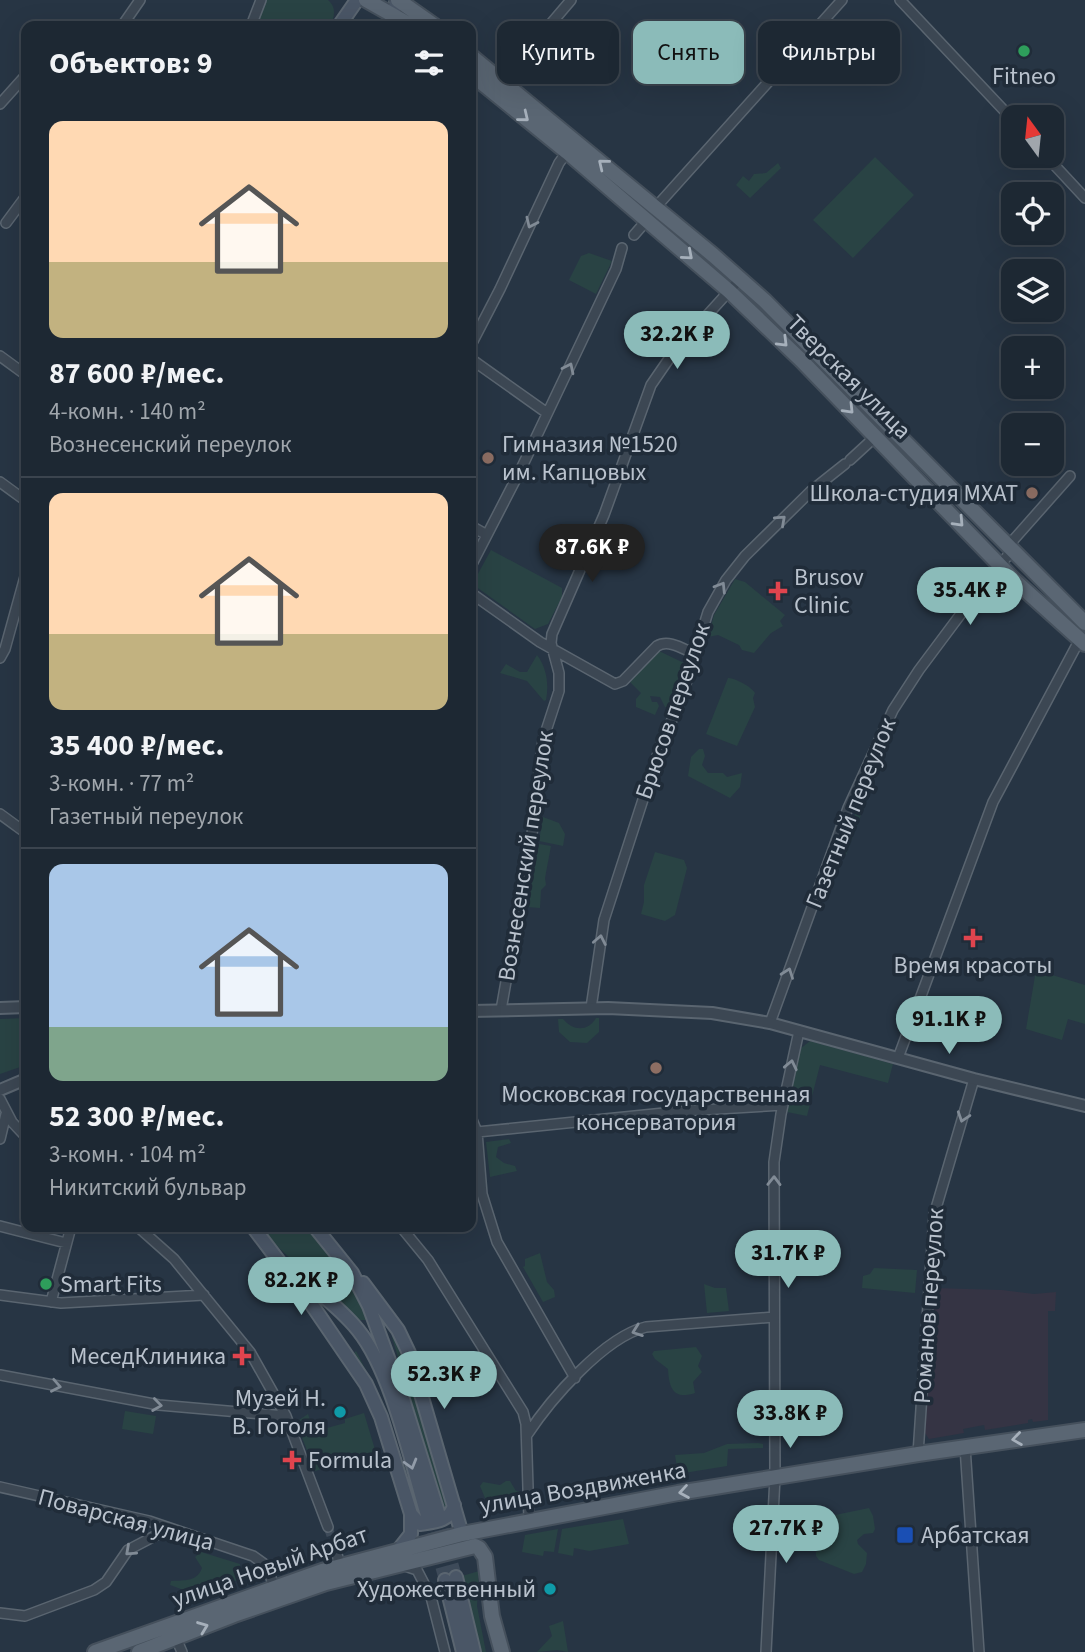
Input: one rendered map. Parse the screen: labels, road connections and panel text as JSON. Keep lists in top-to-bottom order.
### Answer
{
  "streets": {
    "main road": ["Тверская улица", "улица Воздвиженка", "улица Новый Арбат"],
    "street": [
      "Брюсов переулок",
      "Газетный переулок",
      "Вознесенский переулок",
      "Романов переулок",
      "Поварская улица"
    ]
  },
  "crossings": [
    ["Тверская улица", "Брюсов переулок"],
    ["Тверская улица", "Газетный переулок"],
    ["Тверская улица", "Вознесенский переулок"],
    ["Романов переулок", "улица Воздвиженка"],
    ["улица Воздвиженка", "улица Новый Арбат"],
    ["Поварская улица", "улица Новый Арбат"]
  ],
  "one_way": [
    "Брюсов переулок",
    "Газетный переулок",
    "Романов переулок",
    "улица Воздвиженка"
  ],
  "places": {
    "other": [
      "Fitneo",
      "Гимназия №1520 им. Капцовых",
      "Школа-студия МХАТ",
      "Московская государственная консерватория",
      "Smart Fits",
      "Музей Н. В. Гоголя",
      "Художественный"
    ],
    "health": [
      "Brusov Clinic",
      "Время красоты",
      "МеседКлиника",
      "Formula"
    ],
    "transit": ["Арбатская"]
  },
  "north": "top",
  "page": {
    "chip": ["Купить", "Снять", "Фильтры"],
    "heading": "Объектов: 9",
    "map_buttons": ["+", "−"],
    "list": [
      {
        "name": "87 600 ₽/мес.",
        "note": "4-комн. · 140 m² · Вознесенский переулок"
      },
      {
        "name": "35 400 ₽/мес.",
        "note": "3-комн. · 77 m² · Газетный переулок"
      },
      {
        "name": "52 300 ₽/мес.",
        "note": "3-комн. · 104 m² · Никитский бульвар"
      }
    ],
    "price": [
      "32.2K ₽",
      "87.6K ₽",
      "35.4K ₽",
      "91.1K ₽",
      "31.7K ₽",
      "82.2K ₽",
      "52.3K ₽",
      "33.8K ₽",
      "27.7K ₽"
    ]
  }
}
